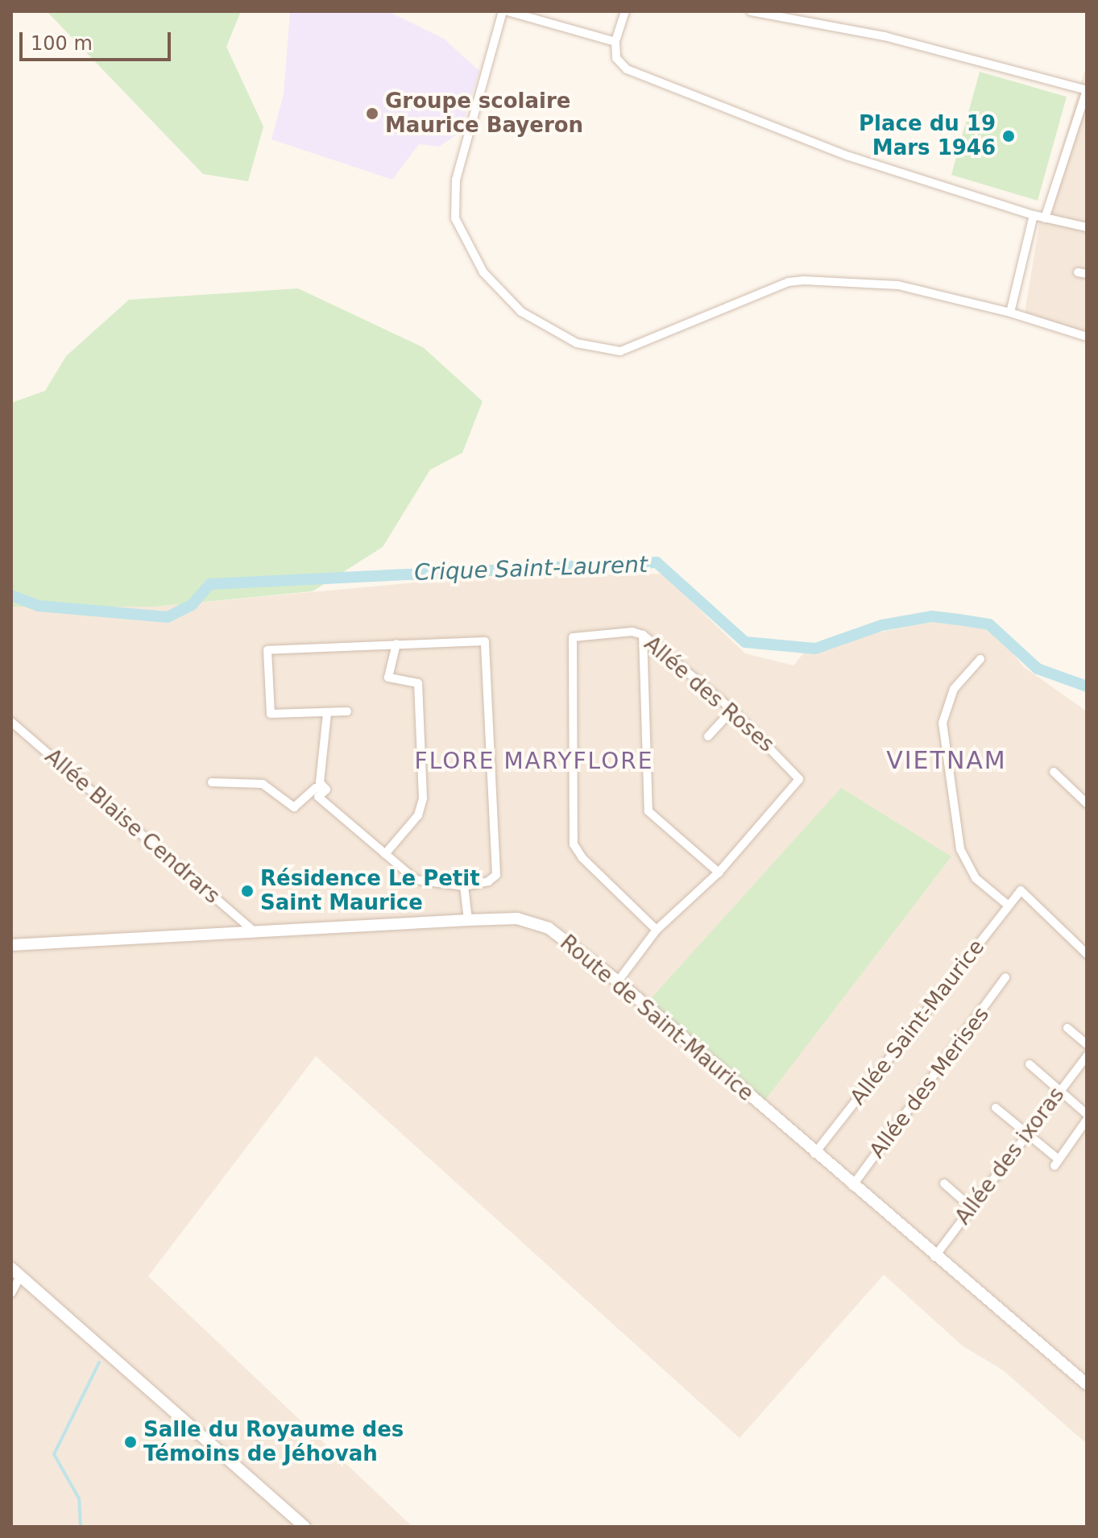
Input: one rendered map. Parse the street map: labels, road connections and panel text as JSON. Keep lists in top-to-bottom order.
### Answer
{
  "streets": {
    "street": [
      "Allée des Roses",
      "Allée Blaise Cendrars",
      "Route de Saint-Maurice",
      "Allée Saint-Maurice",
      "Allée des Merises",
      "Allée des ixoras"
    ]
  },
  "crossings": [
    ["Allée des Roses", "Route de Saint-Maurice"],
    ["Allée Blaise Cendrars", "Route de Saint-Maurice"],
    ["Route de Saint-Maurice", "Allée Saint-Maurice"],
    ["Route de Saint-Maurice", "Allée des Merises"],
    ["Route de Saint-Maurice", "Allée des ixoras"]
  ],
  "districts": ["VIETNAM", "FLORE MARYFLORE"],
  "water": ["Crique Saint-Laurent"],
  "places": [
    "Groupe scolaire Maurice Bayeron",
    "Place du 19 Mars 1946",
    "Résidence Le Petit Saint Maurice",
    "Salle du Royaume des Témoins de Jéhovah"
  ],
  "scale_bar": "100 m"
}
